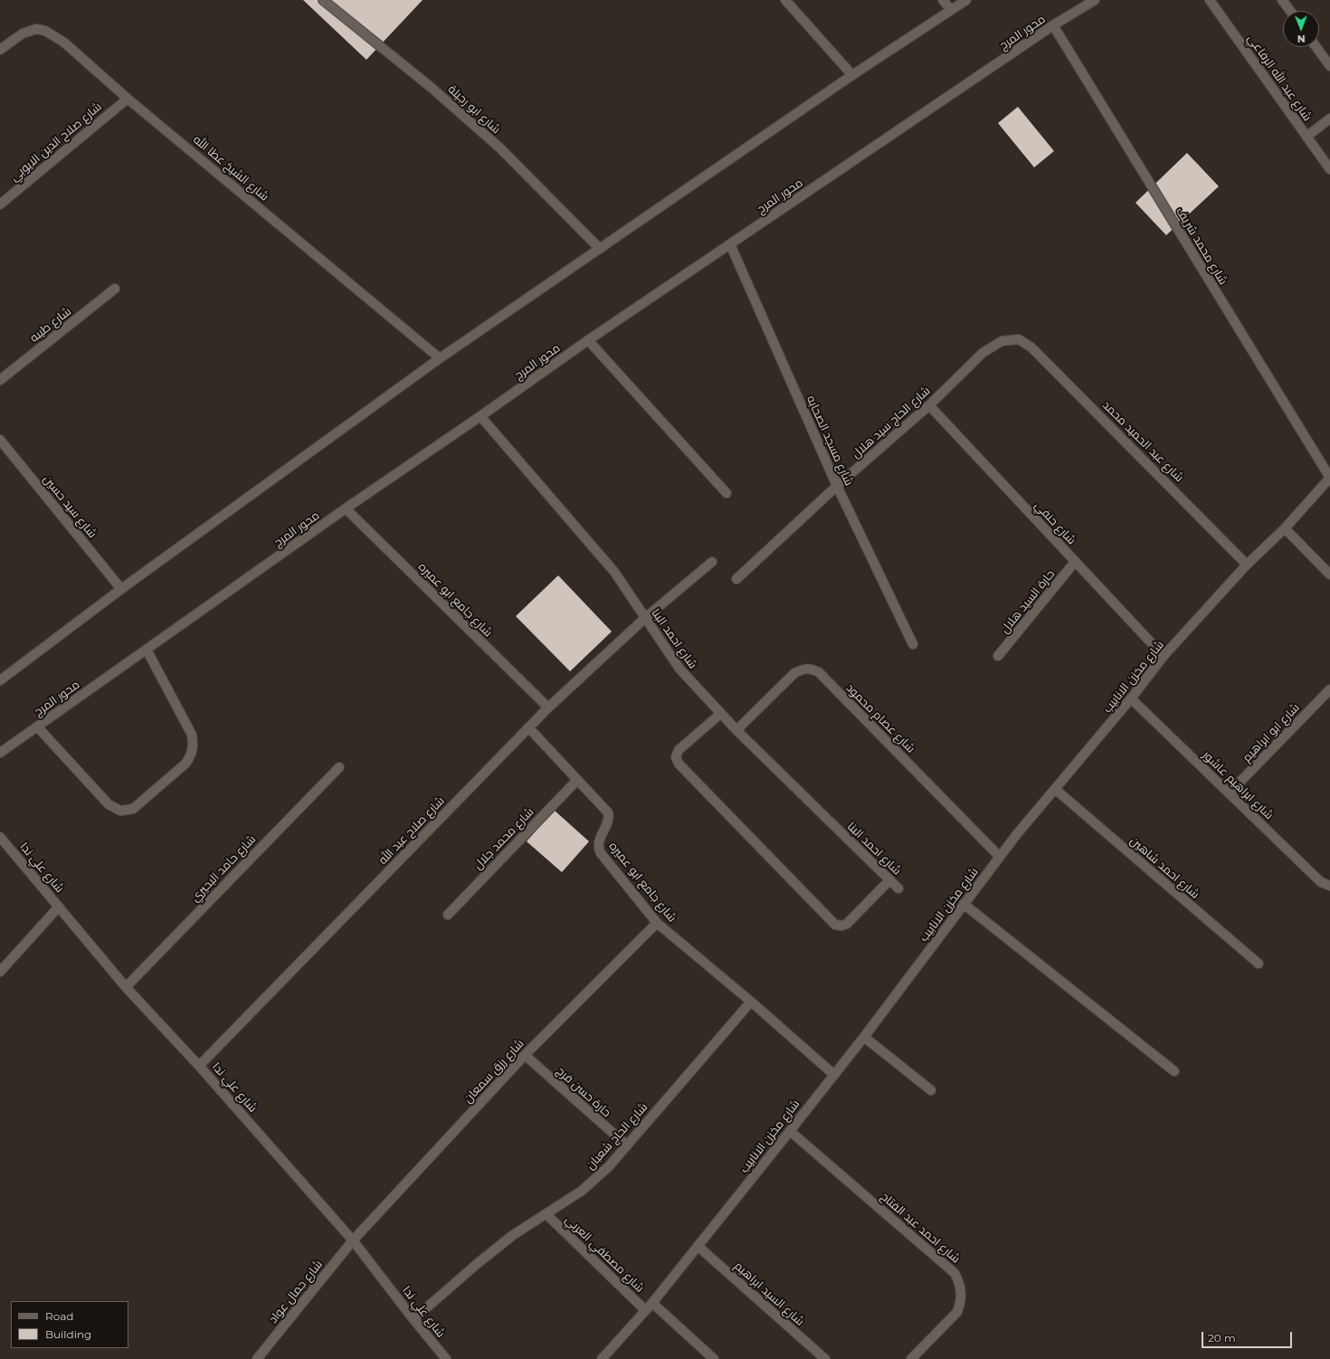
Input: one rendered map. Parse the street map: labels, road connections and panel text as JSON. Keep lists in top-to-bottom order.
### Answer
{
  "streets": {
    "street": [
      "محور المرج",
      "شارع عبد الله الرفاعي",
      "شارع ابو رجيلة",
      "شارع صلاح الدين الايوبي",
      "شارع الشيخ عطا الله",
      "شارع محمد شريف",
      "شارع طيبه",
      "شارع الحاج سيد هلال",
      "شارع مسجد الصحابه",
      "شارع عبد الحميد محمد",
      "شارع سيد حسين",
      "شارع حنفي",
      "شارع جامع ابو عميره",
      "حارة السيد هلال",
      "شارع احمد البنا",
      "شارع مخزن الانابيب",
      "شارع عصام محمود",
      "شارع ابو ابراهيم",
      "شارع ابراهيم عاشور",
      "شارع صلاح عبد الله",
      "شارع محمد جلال",
      "شارع علي ندا",
      "شارع احمد شاهين",
      "شارع حامد البحيري",
      "شارع رزق سمعان",
      "حارة حسن فرج",
      "شارع الحاج شعبان",
      "شارع احمد عبد الفتاح",
      "شارع مصطفي العربي",
      "شارع جمال عواد",
      "شارع السيد ابراهيم"
    ]
  },
  "crossings": [
    ["محور المرج", "شارع محمد شريف"],
    ["محور المرج", "شارع مسجد الصحابه"],
    ["محور المرج", "شارع جامع ابو عميره"],
    ["محور المرج", "شارع احمد البنا"],
    ["شارع صلاح الدين الايوبي", "شارع الشيخ عطا الله"],
    ["شارع محمد شريف", "شارع مخزن الانابيب"],
    ["شارع الحاج سيد هلال", "شارع مسجد الصحابه"],
    ["شارع الحاج سيد هلال", "شارع عبد الحميد محمد"],
    ["شارع الحاج سيد هلال", "شارع حنفي"],
    ["شارع عبد الحميد محمد", "شارع مخزن الانابيب"],
    ["شارع حنفي", "حارة السيد هلال"],
    ["شارع حنفي", "شارع مخزن الانابيب"],
    ["شارع جامع ابو عميره", "شارع مخزن الانابيب"],
    ["شارع جامع ابو عميره", "شارع صلاح عبد الله"],
    ["شارع جامع ابو عميره", "شارع محمد جلال"],
    ["شارع جامع ابو عميره", "شارع رزق سمعان"],
    ["شارع جامع ابو عميره", "شارع الحاج شعبان"],
    ["شارع احمد البنا", "شارع عصام محمود"],
    ["شارع احمد البنا", "شارع صلاح عبد الله"],
    ["شارع مخزن الانابيب", "شارع عصام محمود"],
    ["شارع مخزن الانابيب", "شارع ابراهيم عاشور"],
    ["شارع مخزن الانابيب", "شارع احمد شاهين"],
    ["شارع مخزن الانابيب", "شارع احمد عبد الفتاح"],
    ["شارع مخزن الانابيب", "شارع مصطفي العربي"],
    ["شارع مخزن الانابيب", "شارع السيد ابراهيم"],
    ["شارع ابو ابراهيم", "شارع ابراهيم عاشور"],
    ["شارع صلاح عبد الله", "شارع علي ندا"],
    ["شارع علي ندا", "شارع حامد البحيري"],
    ["شارع علي ندا", "شارع رزق سمعان"],
    ["شارع علي ندا", "شارع الحاج شعبان"],
    ["شارع علي ندا", "شارع جمال عواد"],
    ["شارع رزق سمعان", "حارة حسن فرج"],
    ["شارع رزق سمعان", "شارع جمال عواد"],
    ["حارة حسن فرج", "شارع الحاج شعبان"],
    ["شارع الحاج شعبان", "شارع مصطفي العربي"]
  ],
  "legend": ["Road", "Building"],
  "scale_bar": "20 m",
  "north": "bottom"
}
